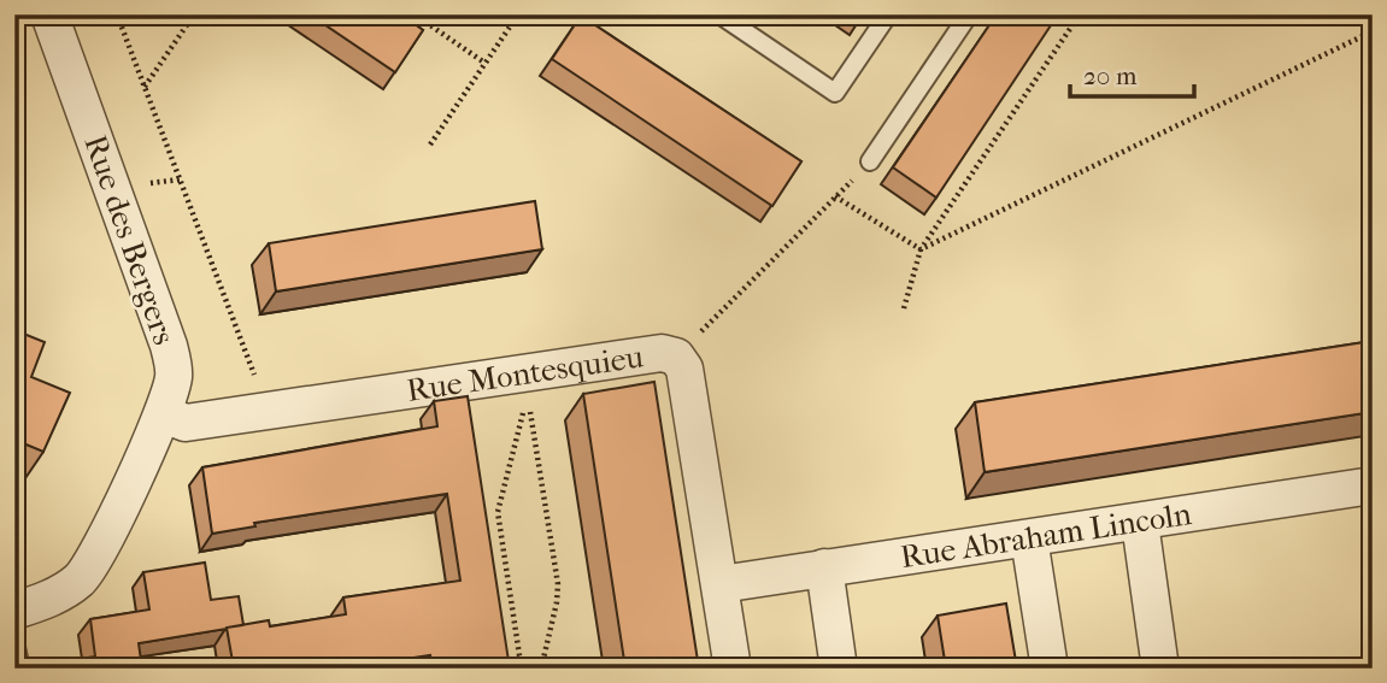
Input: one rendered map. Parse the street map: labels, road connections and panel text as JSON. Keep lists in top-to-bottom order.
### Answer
{
  "streets": {
    "street": ["Rue des Bergers", "Rue Montesquieu", "Rue Abraham Lincoln"]
  },
  "crossings": [
    ["Rue des Bergers", "Rue Montesquieu"],
    ["Rue Montesquieu", "Rue Abraham Lincoln"]
  ],
  "scale_bar": "20 m"
}
